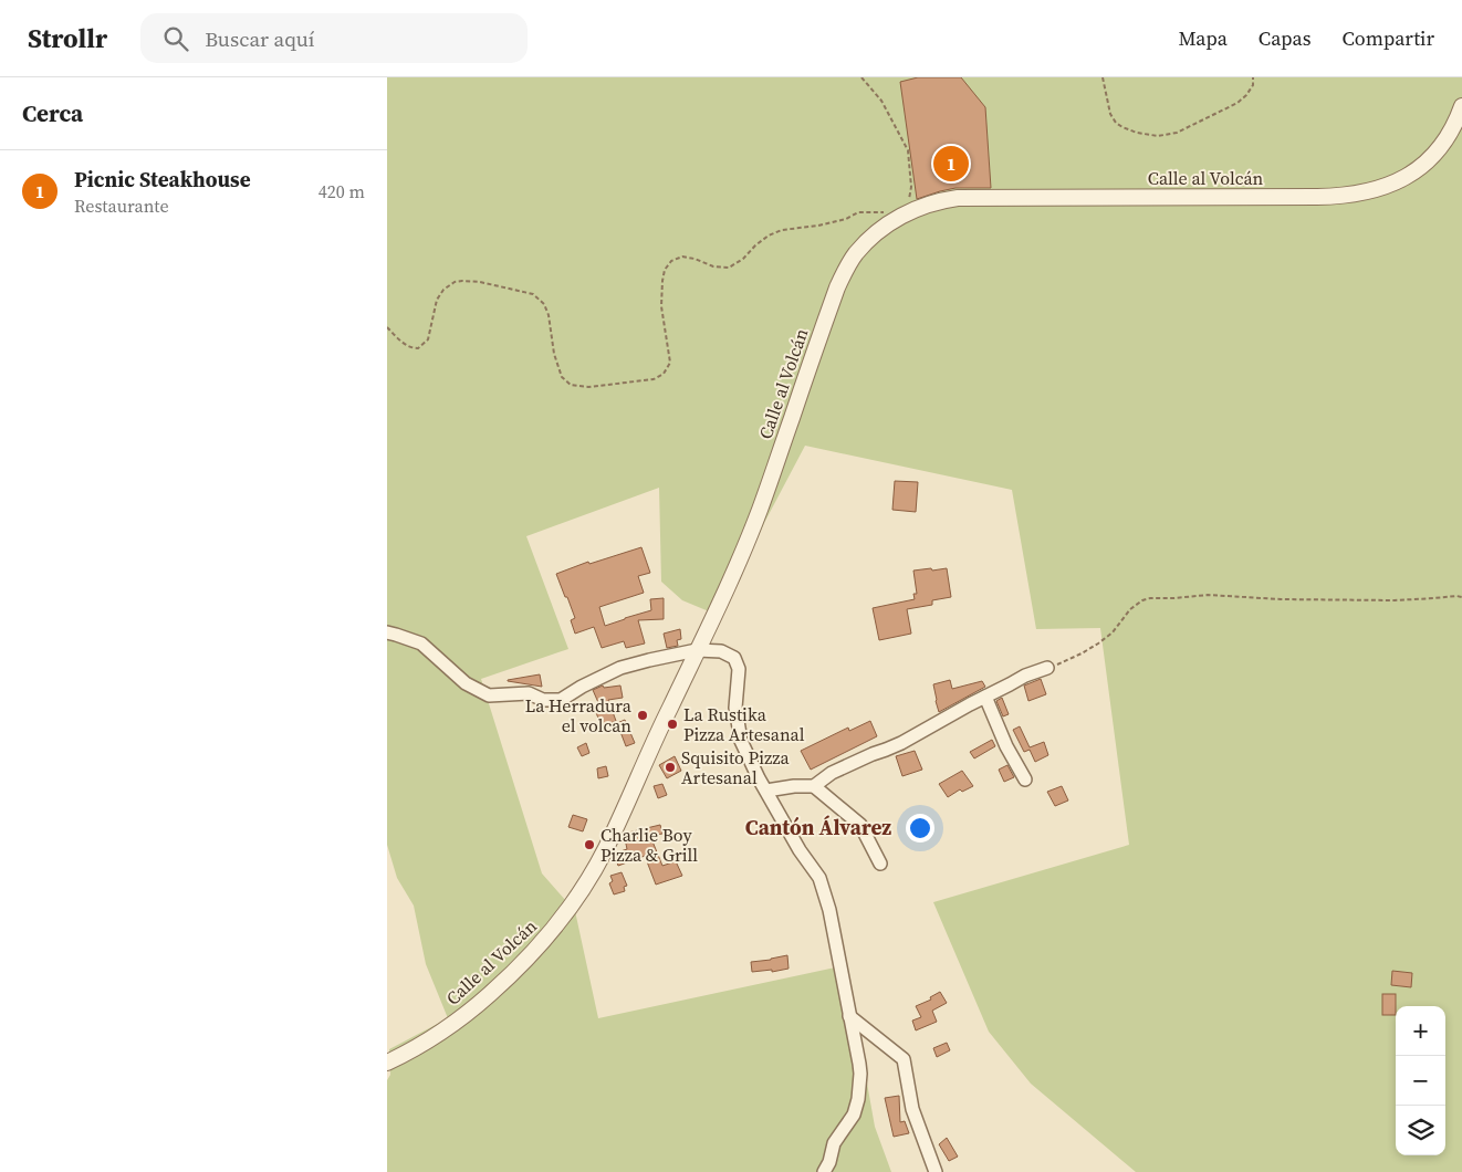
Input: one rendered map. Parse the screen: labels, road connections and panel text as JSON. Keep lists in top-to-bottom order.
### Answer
{
  "streets": {
    "street": ["Calle al Volcán"]
  },
  "districts": ["Cantón Álvarez"],
  "places": [
    "La Herradura el volcan",
    "La Rustika Pizza Artesanal",
    "Squisito Pizza Artesanal",
    "Charlie Boy Pizza & Grill"
  ],
  "page": {
    "header": "Strollr",
    "search": "Buscar aquí",
    "nav": ["Mapa", "Capas", "Compartir"],
    "heading": "Cerca",
    "pins": "1",
    "list": [
      {
        "mark": "1",
        "name": "Picnic Steakhouse",
        "note": "Restaurante",
        "value": "420 m"
      }
    ],
    "map_buttons": ["+", "−"]
  }
}
